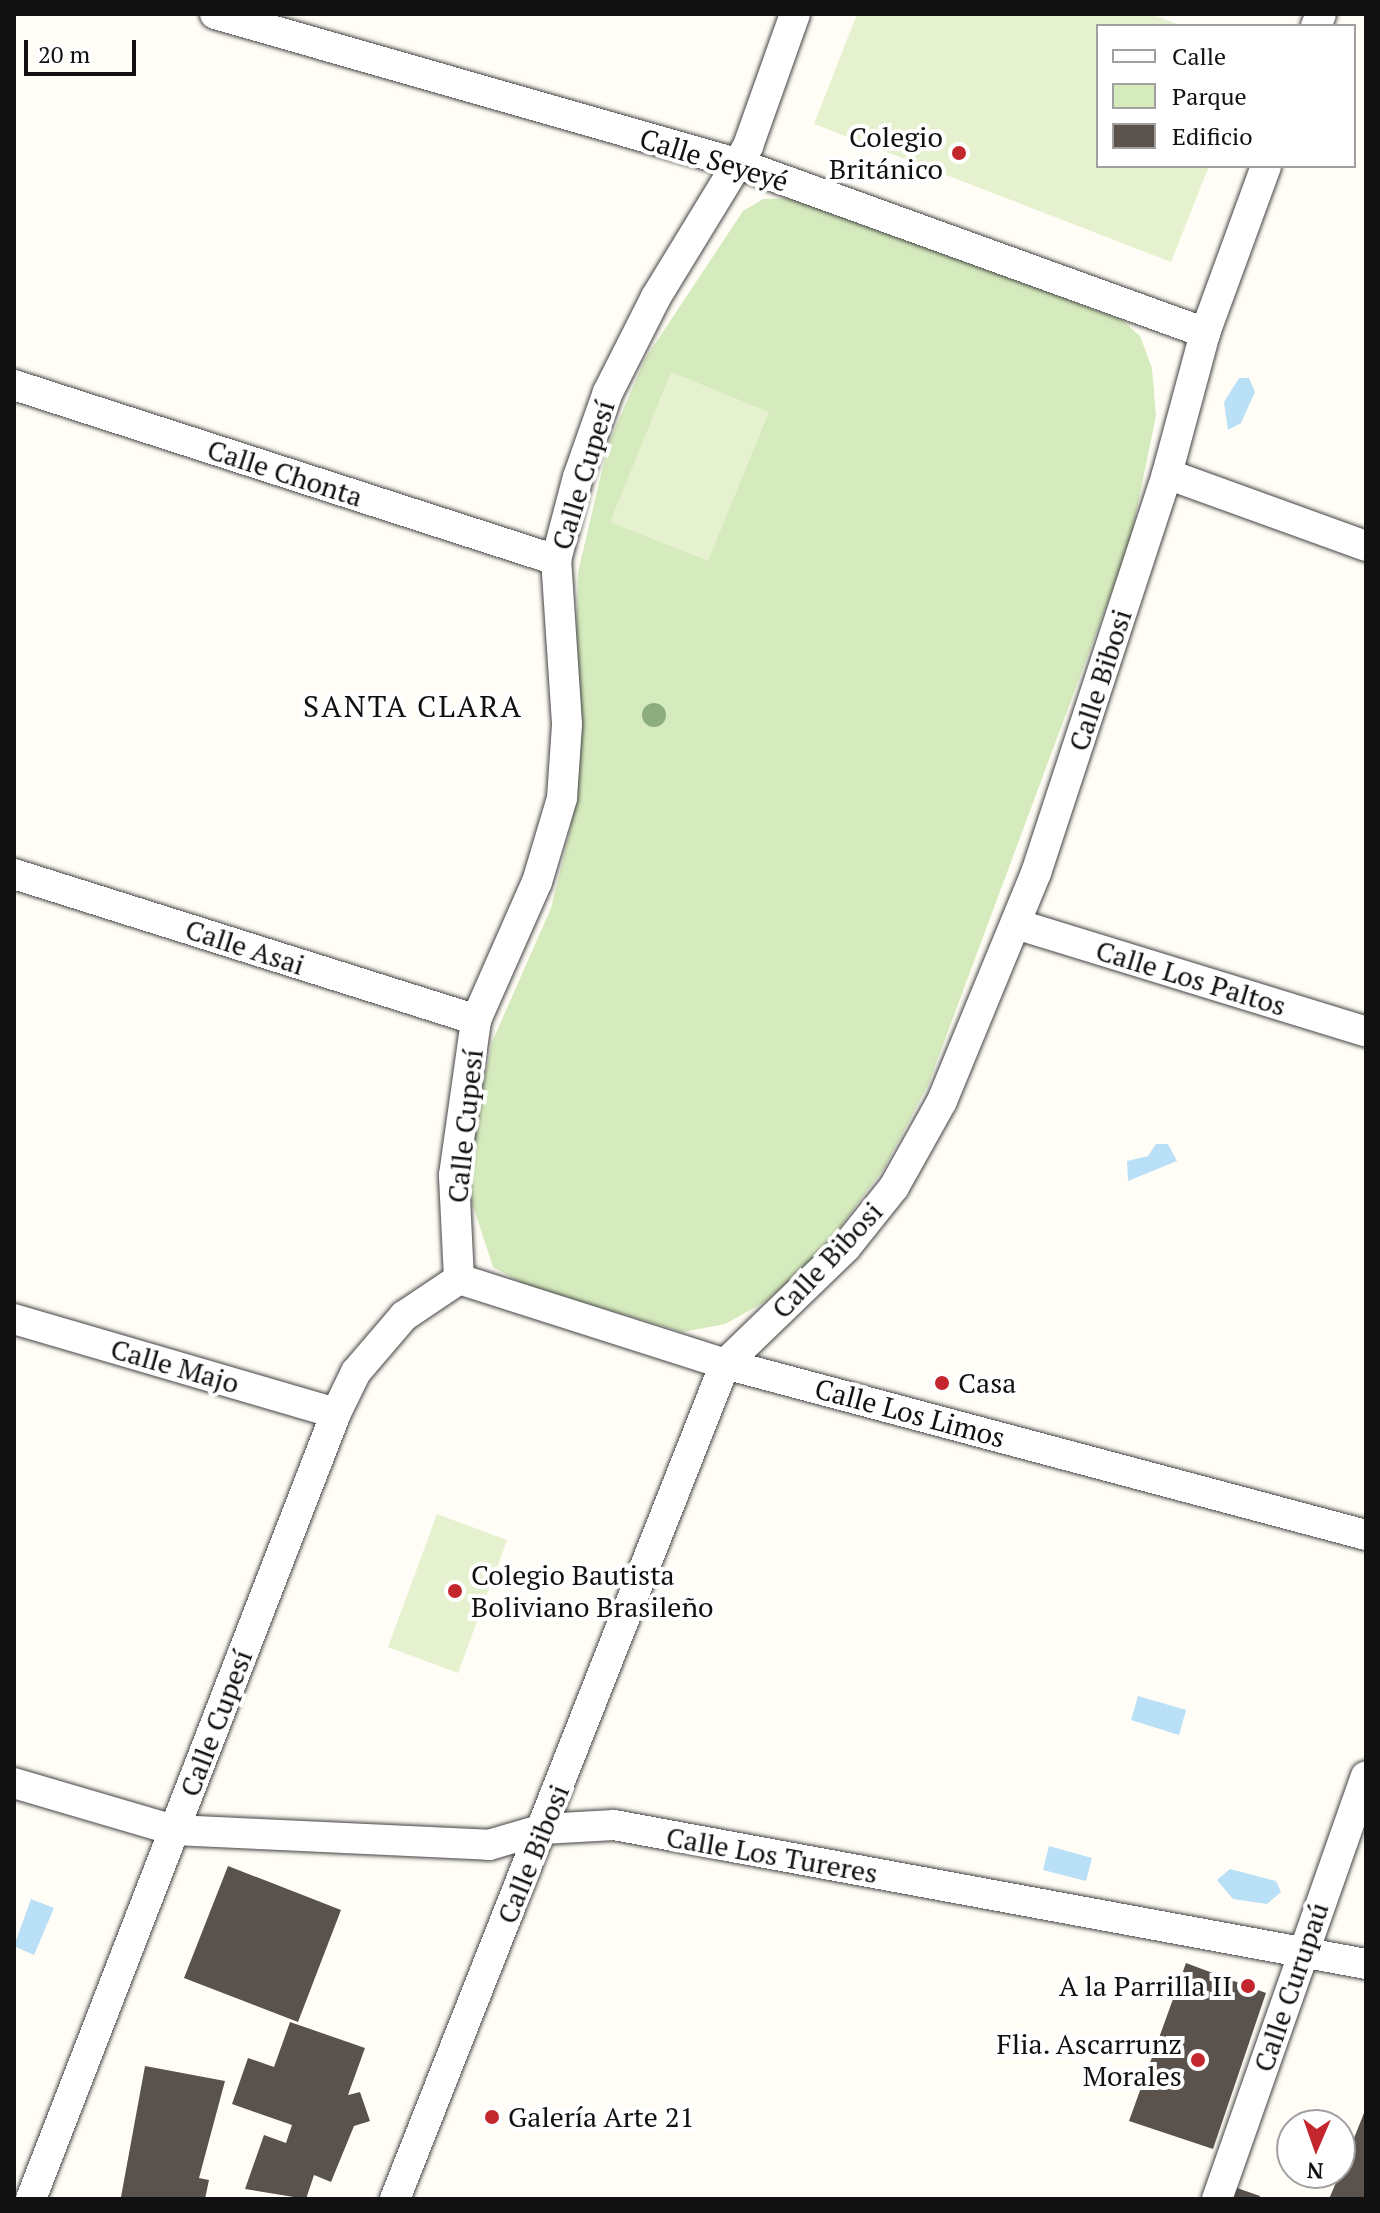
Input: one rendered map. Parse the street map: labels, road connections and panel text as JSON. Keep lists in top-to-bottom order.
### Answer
{
  "streets": {
    "street": [
      "Calle Seyeyé",
      "Calle Chonta",
      "Calle Cupesí",
      "Calle Bibosi",
      "Calle Asai",
      "Calle Los Paltos",
      "Calle Majo",
      "Calle Los Limos",
      "Calle Los Tureres",
      "Calle Curupaú"
    ]
  },
  "crossings": [
    ["Calle Seyeyé", "Calle Cupesí"],
    ["Calle Seyeyé", "Calle Bibosi"],
    ["Calle Chonta", "Calle Cupesí"],
    ["Calle Cupesí", "Calle Asai"],
    ["Calle Cupesí", "Calle Majo"],
    ["Calle Cupesí", "Calle Los Limos"],
    ["Calle Cupesí", "Calle Los Tureres"],
    ["Calle Bibosi", "Calle Los Paltos"],
    ["Calle Bibosi", "Calle Los Limos"],
    ["Calle Bibosi", "Calle Los Tureres"],
    ["Calle Los Tureres", "Calle Curupaú"]
  ],
  "districts": ["SANTA CLARA"],
  "places": [
    "Colegio Británico",
    "Casa",
    "Colegio Bautista Boliviano Brasileño",
    "A la Parrilla II",
    "Flia. Ascarrunz Morales",
    "Galería Arte 21"
  ],
  "legend": ["Calle", "Parque", "Edificio"],
  "scale_bar": "20 m",
  "north": "bottom"
}
